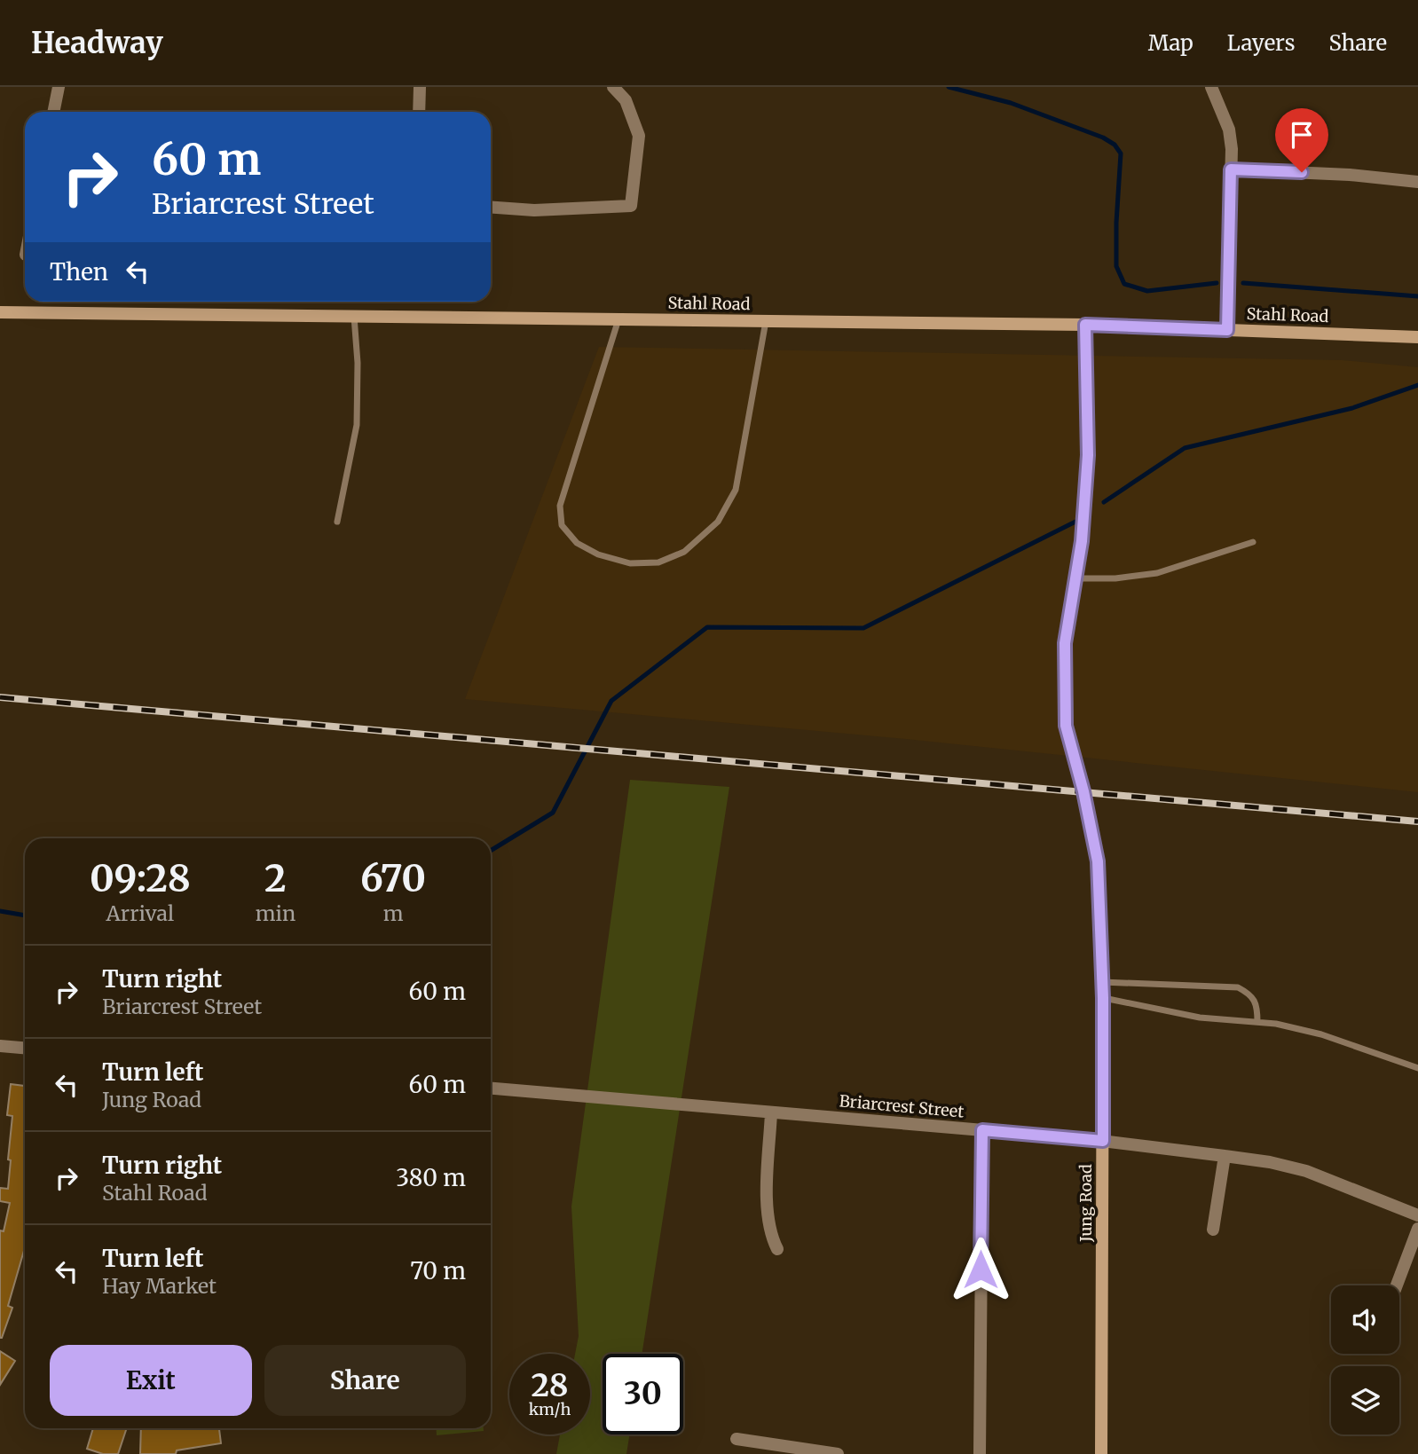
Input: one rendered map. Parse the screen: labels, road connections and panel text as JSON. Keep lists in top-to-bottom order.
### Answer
{
  "streets": {
    "street": ["Stahl Road", "Briarcrest Street", "Jung Road"]
  },
  "crossings": [
    ["Stahl Road", "Jung Road"],
    ["Briarcrest Street", "Jung Road"]
  ],
  "page": {
    "header": "Headway",
    "nav": ["Map", "Layers", "Share"],
    "turn": ["60 m", "Briarcrest Street"],
    "then": "Then",
    "eta": [
      "09:28",
      "Arrival",
      "2",
      "min",
      "670",
      "m"
    ],
    "list": [
      {
        "name": "Turn right",
        "note": "Briarcrest Street",
        "value": "60 m"
      },
      {
        "name": "Turn left",
        "note": "Jung Road",
        "value": "60 m"
      },
      {
        "name": "Turn right",
        "note": "Stahl Road",
        "value": "380 m"
      },
      {
        "name": "Turn left",
        "note": "Hay Market",
        "value": "70 m"
      }
    ],
    "buttons": ["Exit", "Share"],
    "speed": "28 km/h",
    "limit": "30"
  }
}
